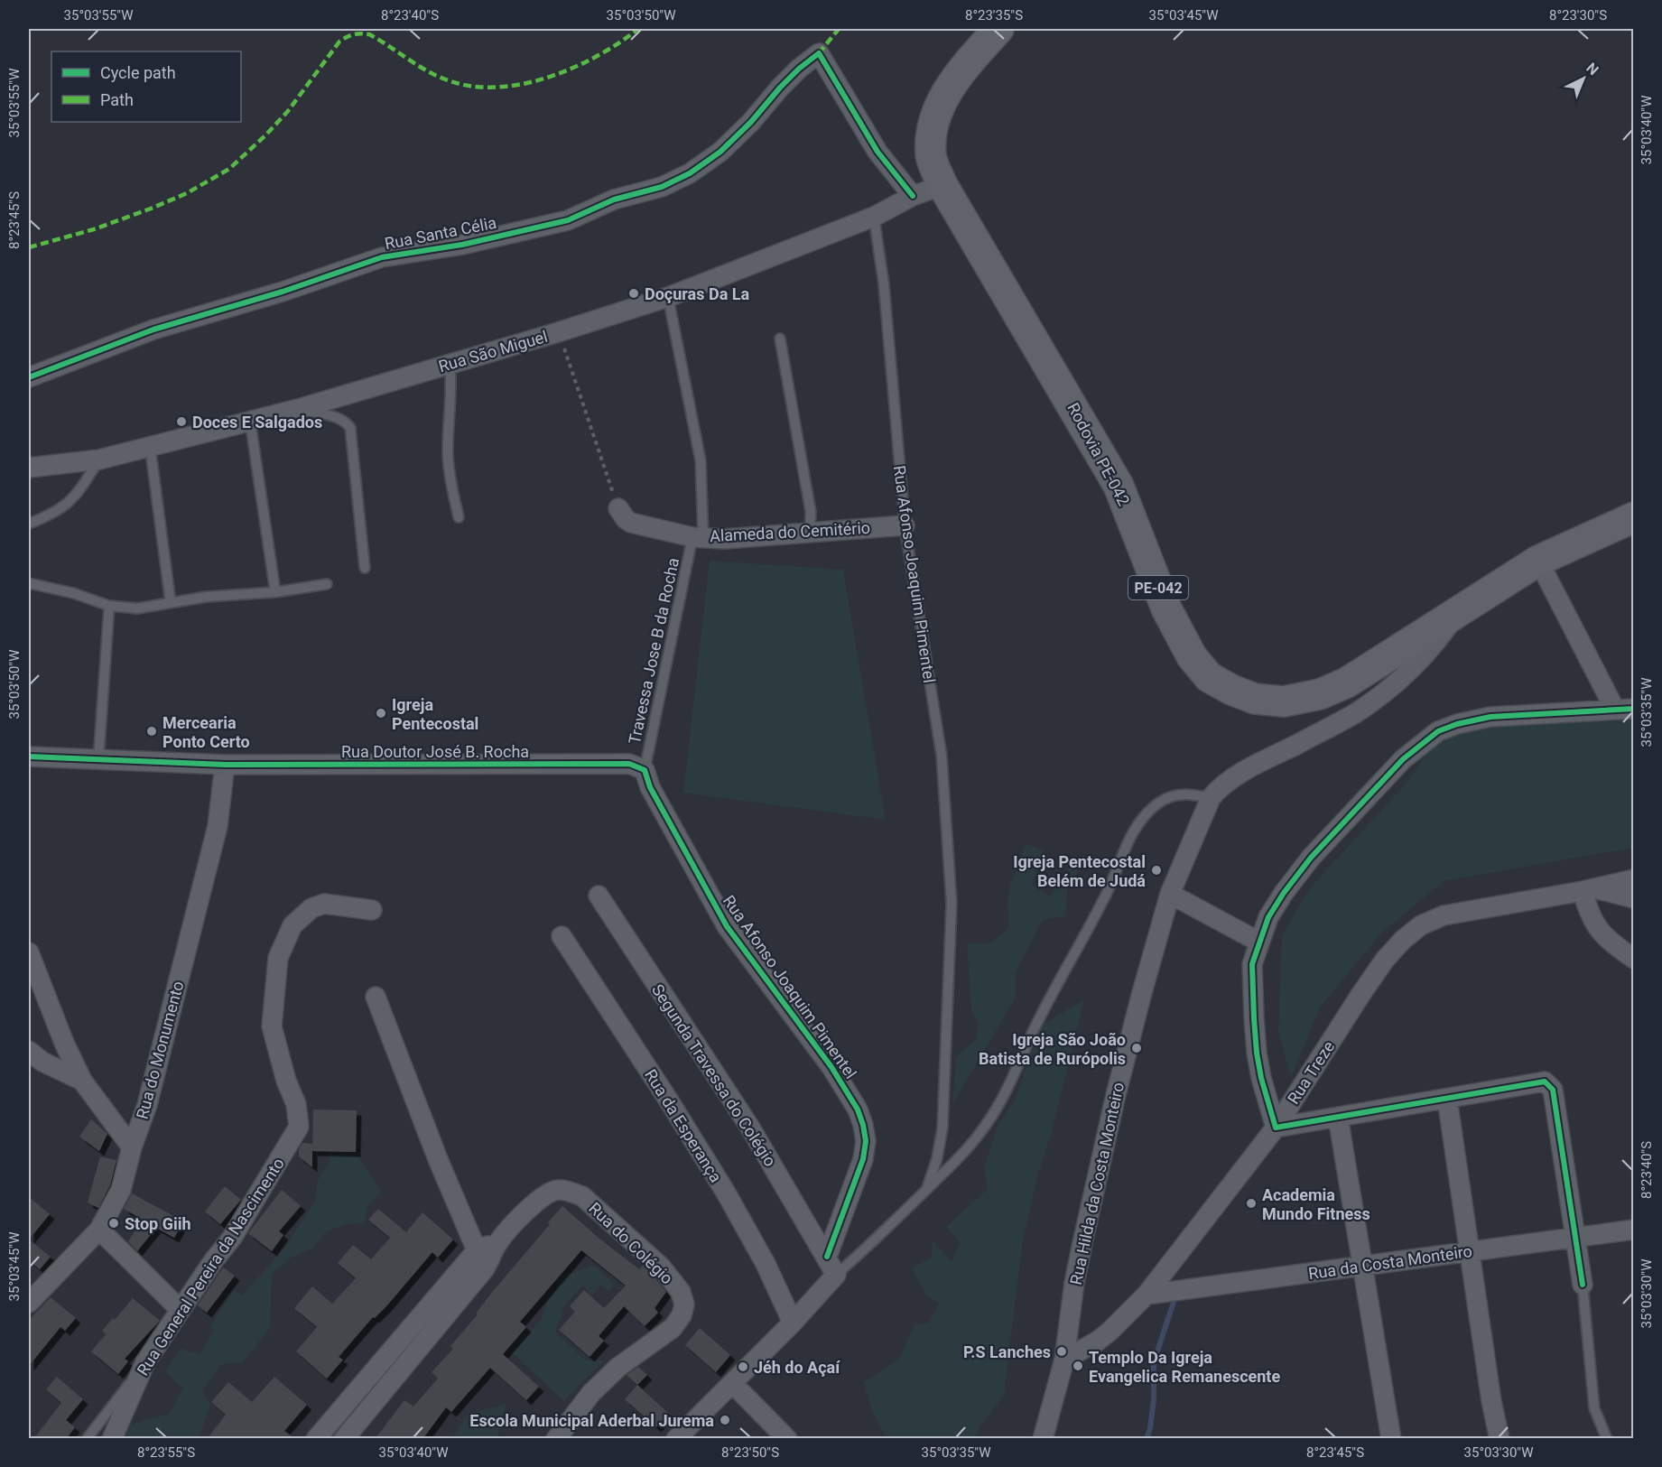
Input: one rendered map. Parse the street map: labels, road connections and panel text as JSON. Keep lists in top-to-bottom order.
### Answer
{
  "streets": {
    "main road": ["Rodovia PE-042", "PE-042"],
    "street": [
      "Rua Santa Célia",
      "Rua São Miguel",
      "Alameda do Cemitério",
      "Rua Afonso Joaquim Pimentel",
      "Rua Doutor José B. Rocha",
      "Rua do Monumento",
      "Rua Treze",
      "Segunda Travessa do Colégio",
      "Rua da Esperança",
      "Rua Hilda da Costa Monteiro",
      "Rua do Colégio",
      "Rua da Costa Monteiro",
      "Rua General Pereira da Nascimento"
    ],
    "lane": ["Travessa Jose B da Rocha"]
  },
  "crossings": [
    ["Rua Santa Célia", "Rua São Miguel"],
    ["Rua São Miguel", "Rodovia PE-042"],
    ["Rua São Miguel", "Rua Afonso Joaquim Pimentel"],
    ["Rua São Miguel", "Travessa Jose B da Rocha"],
    ["Rodovia PE-042", "Rua Hilda da Costa Monteiro"],
    ["Alameda do Cemitério", "Rua Afonso Joaquim Pimentel"],
    ["Alameda do Cemitério", "Travessa Jose B da Rocha"],
    ["Rua Afonso Joaquim Pimentel", "Travessa Jose B da Rocha"],
    ["Rua Afonso Joaquim Pimentel", "Rua Doutor José B. Rocha"],
    ["Rua Afonso Joaquim Pimentel", "Segunda Travessa do Colégio"],
    ["Travessa Jose B da Rocha", "Rua Doutor José B. Rocha"],
    ["Rua Doutor José B. Rocha", "Rua do Monumento"],
    ["Rua Treze", "Rua Hilda da Costa Monteiro"],
    ["Rua Treze", "Rua da Costa Monteiro"]
  ],
  "places": [
    "Doçuras Da La",
    "Doces E Salgados",
    "Igreja Pentecostal",
    "Mercearia Ponto Certo",
    "Igreja Pentecostal Belém de Judá",
    "Igreja São João Batista de Rurópolis",
    "Academia Mundo Fitness",
    "Stop Giih",
    "P.S Lanches",
    "Templo Da Igreja Evangelica Remanescente",
    "Jéh do Açaí",
    "Escola Municipal Aderbal Jurema"
  ],
  "legend": ["Cycle path", "Path"],
  "north": "top right",
  "coordinates": [
    "35°03'55\"W",
    "8°23'40\"S",
    "35°03'50\"W",
    "8°23'35\"S",
    "35°03'45\"W",
    "8°23'30\"S",
    "35°03'40\"W",
    "8°23'45\"S",
    "35°03'35\"W",
    "35°03'30\"W",
    "8°23'55\"S",
    "8°23'50\"S"
  ]
}
